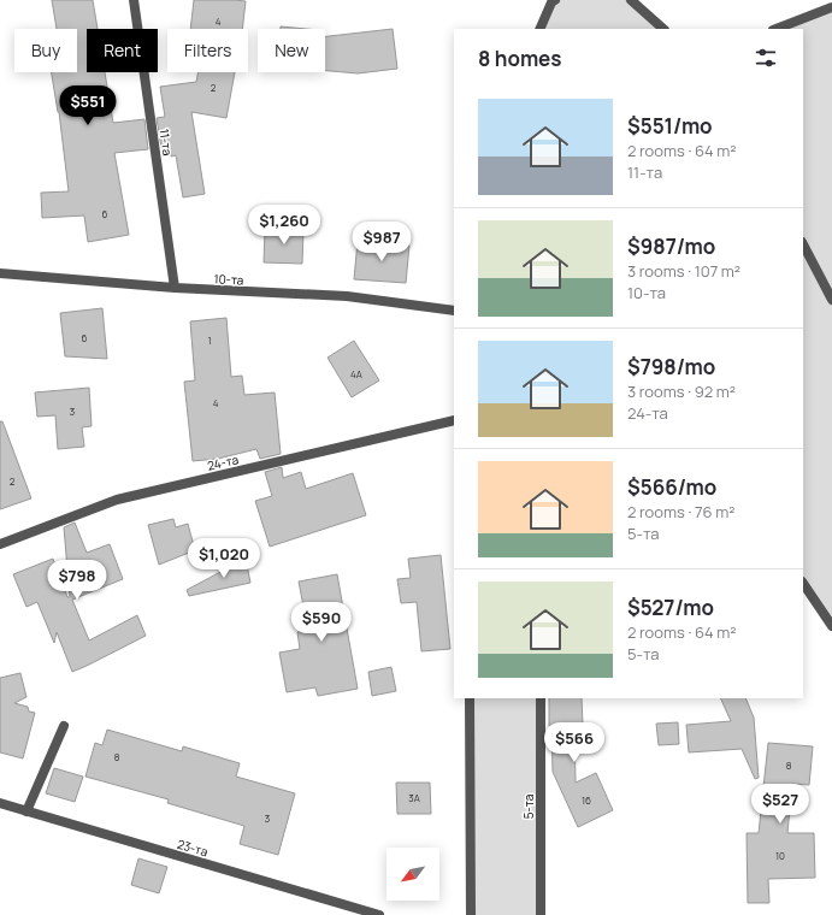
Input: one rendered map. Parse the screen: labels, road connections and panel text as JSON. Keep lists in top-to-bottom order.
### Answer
{
  "streets": {
    "street": [
      "11-та",
      "10-та",
      "24-та",
      "5-та",
      "23-та"
    ]
  },
  "crossings": [
    ["11-та", "10-та"]
  ],
  "house_numbers": [
    "4",
    "2",
    "6",
    "6",
    "1",
    "4А",
    "4",
    "3",
    "2",
    "8",
    "8",
    "3А",
    "16",
    "3",
    "10"
  ],
  "north": "bottom left",
  "page": {
    "chip": [
      "Buy",
      "Rent",
      "Filters",
      "New"
    ],
    "heading": "8 homes",
    "price": [
      "$551",
      "$1,260",
      "$987",
      "$1,020",
      "$798",
      "$590",
      "$566",
      "$527"
    ],
    "list": [
      {
        "name": "$551/mo",
        "note": "2 rooms · 64 m² · 11-та"
      },
      {
        "name": "$987/mo",
        "note": "3 rooms · 107 m² · 10-та"
      },
      {
        "name": "$798/mo",
        "note": "3 rooms · 92 m² · 24-та"
      },
      {
        "name": "$566/mo",
        "note": "2 rooms · 76 m² · 5-та"
      },
      {
        "name": "$527/mo",
        "note": "2 rooms · 64 m² · 5-та"
      }
    ]
  }
}
